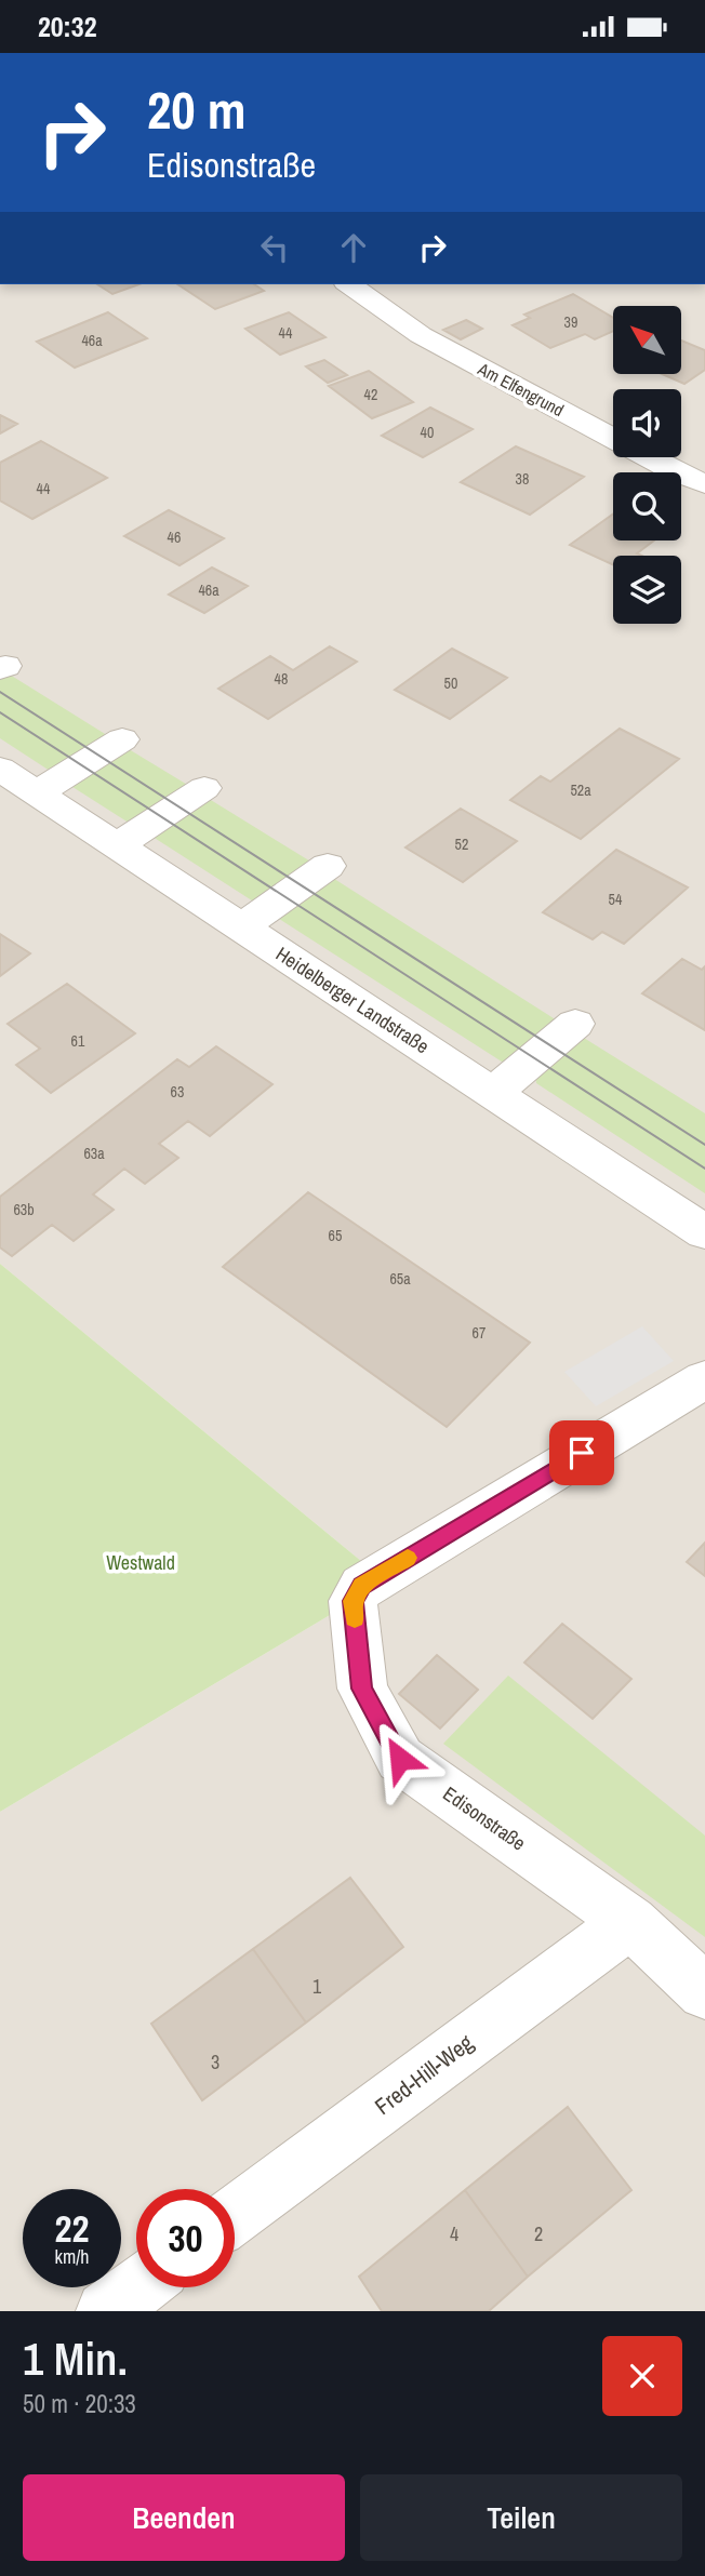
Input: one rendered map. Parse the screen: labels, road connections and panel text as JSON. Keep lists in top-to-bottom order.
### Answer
{
  "streets": {
    "street": [
      "Am Elfengrund",
      "Heidelberger Landstraße",
      "Edisonstraße",
      "Fred-Hill-Weg"
    ]
  },
  "crossings": [
    ["Edisonstraße", "Fred-Hill-Weg"]
  ],
  "parks": ["Westwald"],
  "house_numbers": [
    "39",
    "44",
    "46a",
    "42",
    "40",
    "38",
    "44",
    "46",
    "46a",
    "48",
    "50",
    "52a",
    "52",
    "54",
    "61",
    "63",
    "63a",
    "63b",
    "65",
    "65a",
    "67",
    "1",
    "3",
    "4",
    "2"
  ],
  "north": "top left",
  "page": {
    "status": "20:32",
    "turn": ["20 m", "Edisonstraße"],
    "speed": "22 km/h",
    "limit": "30",
    "heading": ["1 Min.", "50 m · 20:33"],
    "buttons": ["Beenden", "Teilen"]
  }
}
